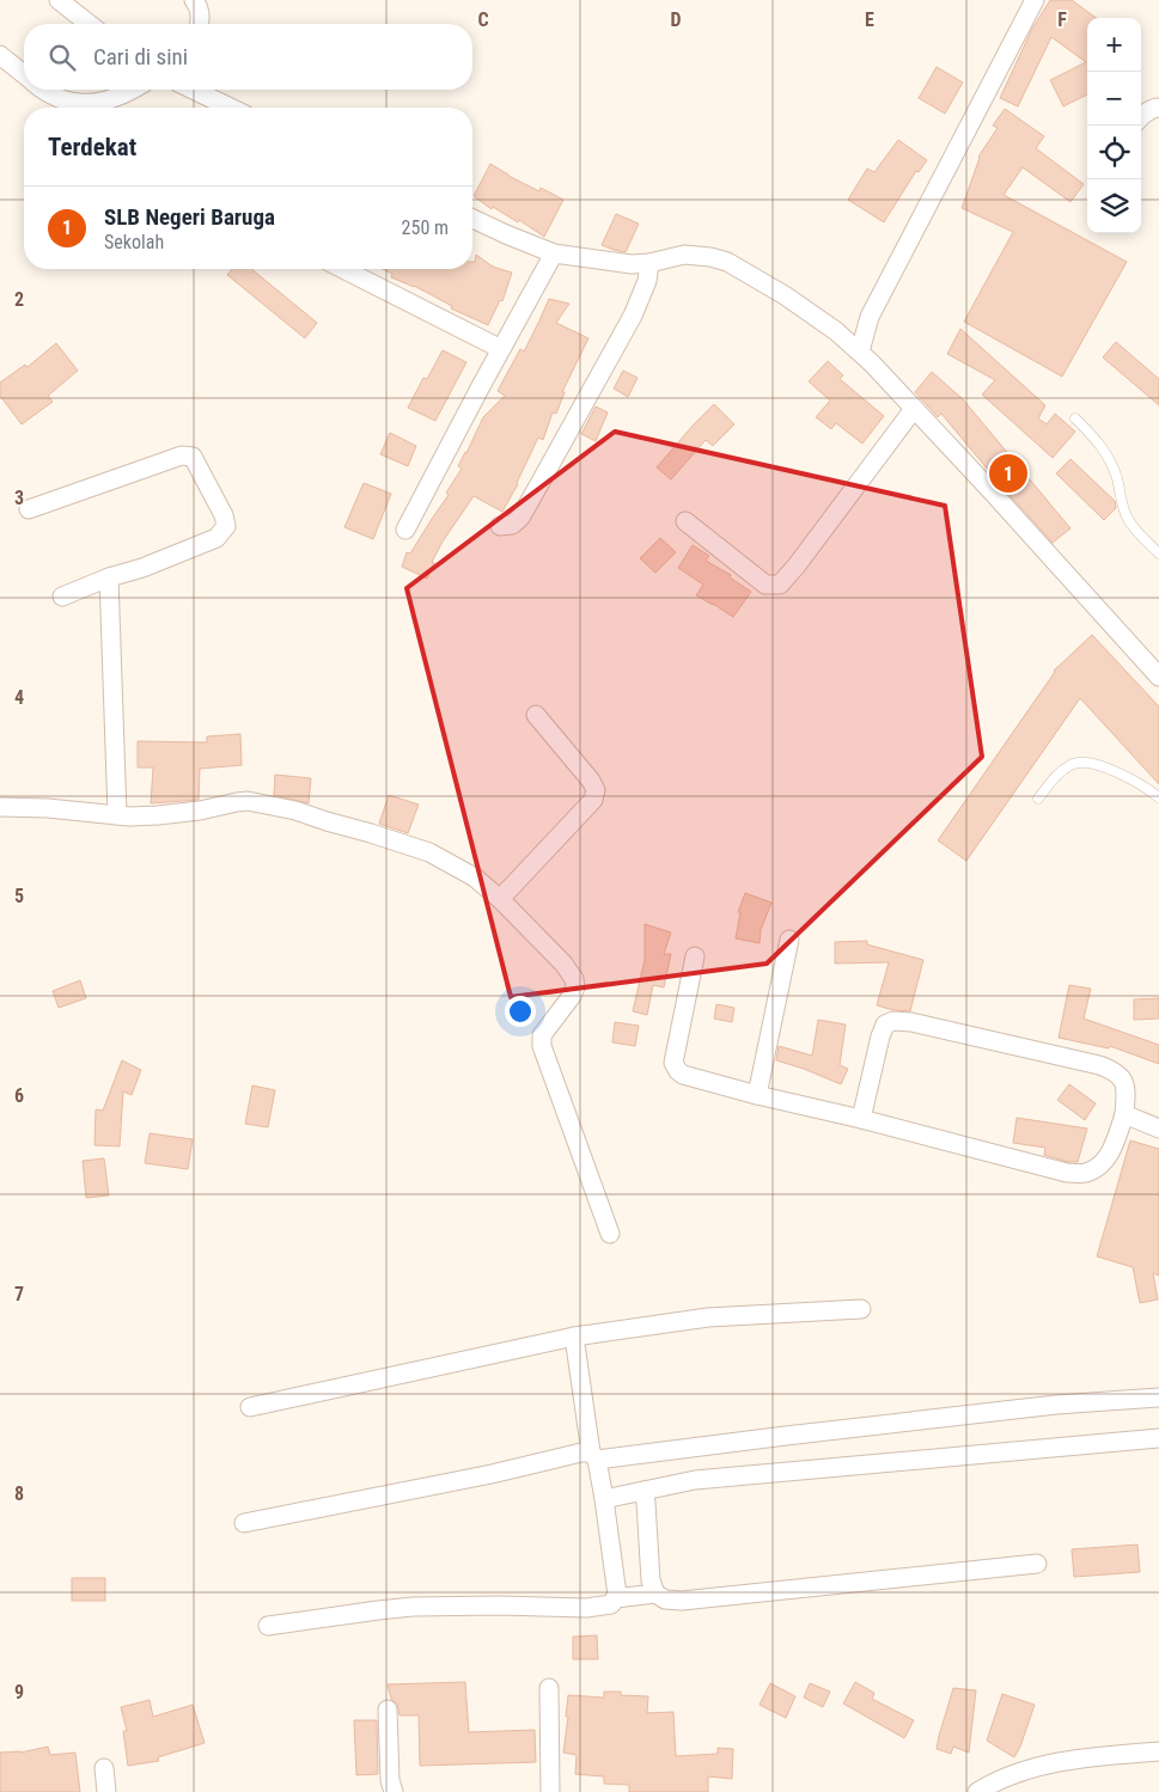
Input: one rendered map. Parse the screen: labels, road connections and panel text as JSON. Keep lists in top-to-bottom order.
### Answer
{
  "page": {
    "map_buttons": ["+", "−"],
    "search": "Cari di sini",
    "heading": "Terdekat",
    "list": [
      {
        "mark": "1",
        "name": "SLB Negeri Baruga",
        "note": "Sekolah",
        "value": "250 m"
      }
    ],
    "pins": "1"
  },
  "grid": {
    "columns": [
      "C",
      "D",
      "E",
      "F"
    ],
    "rows": [
      "2",
      "3",
      "4",
      "5",
      "6",
      "7",
      "8",
      "9"
    ]
  }
}
